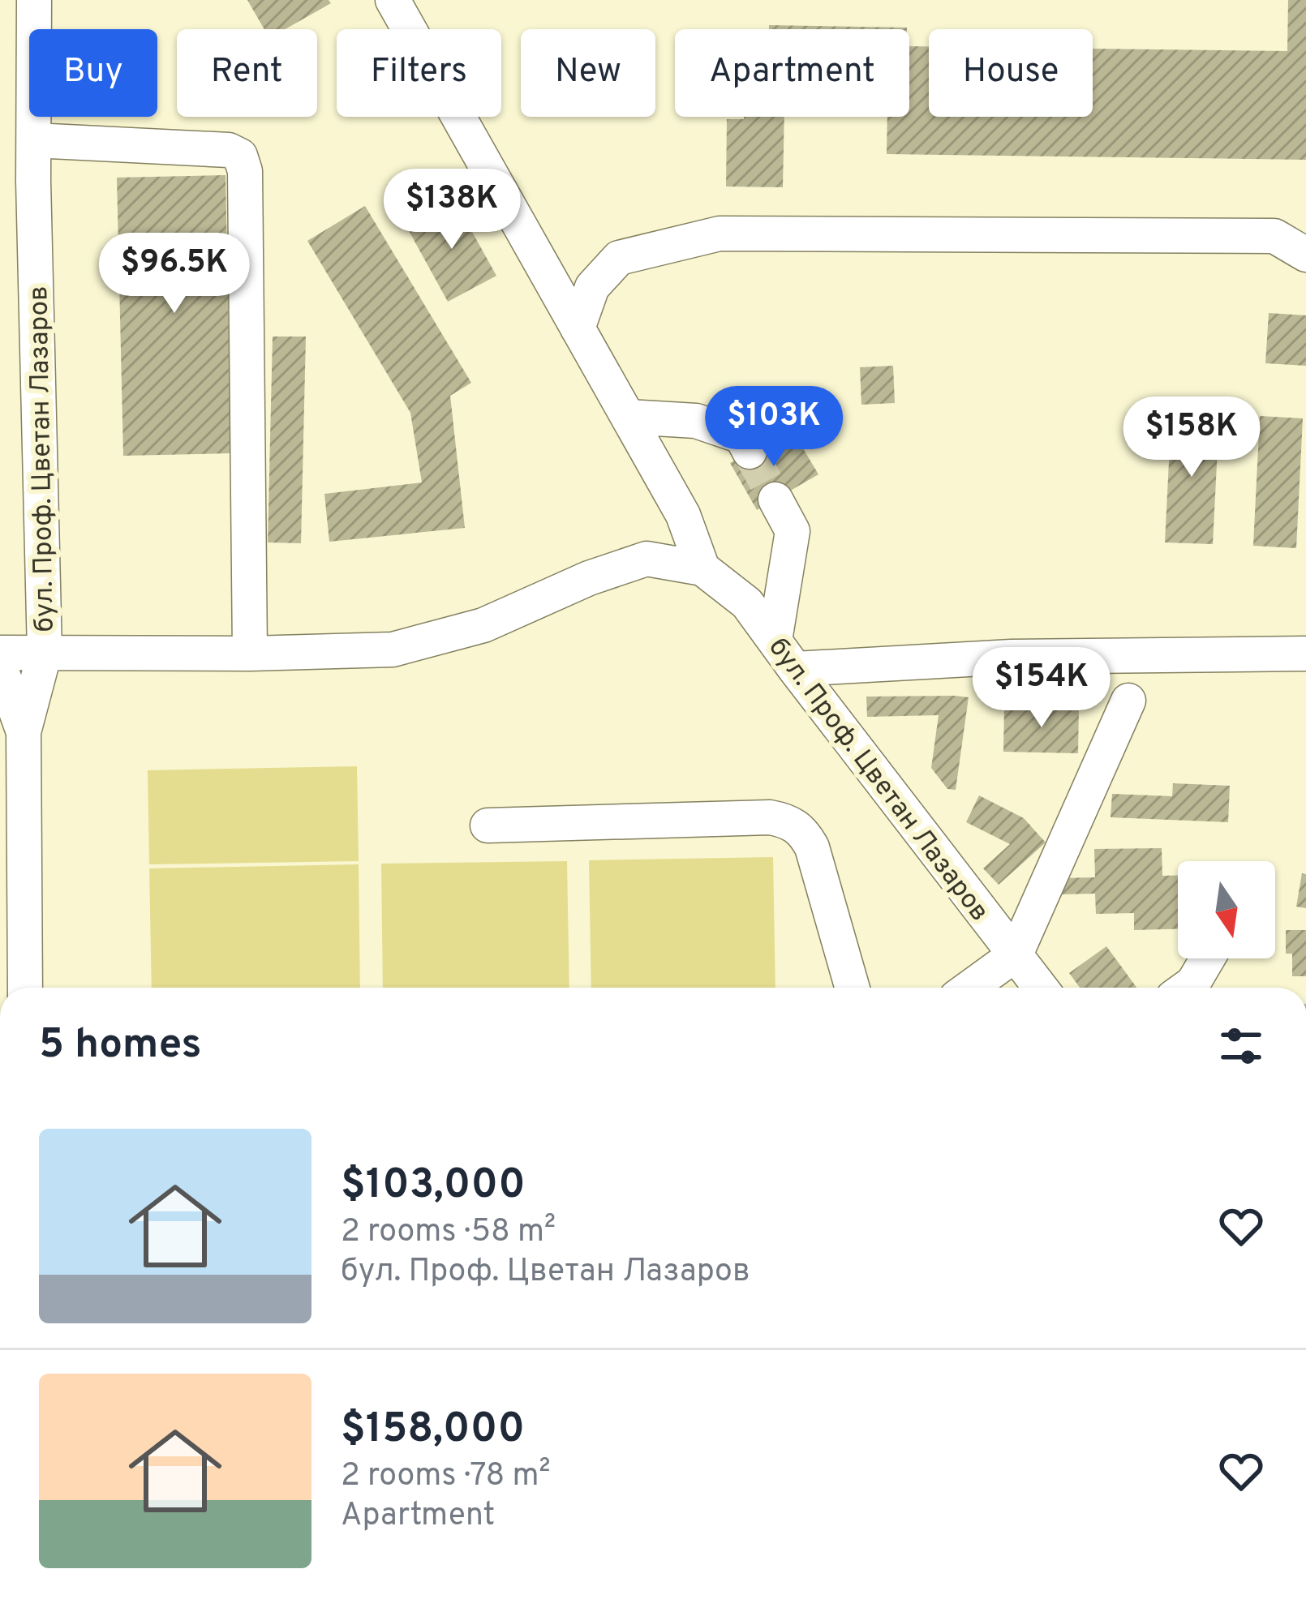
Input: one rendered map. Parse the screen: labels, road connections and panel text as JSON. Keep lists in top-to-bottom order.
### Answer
{
  "streets": {
    "street": ["бул. Проф. Цветан Лазаров"]
  },
  "north": "bottom",
  "page": {
    "chip": [
      "Buy",
      "Rent",
      "Filters",
      "New",
      "Apartment",
      "House"
    ],
    "price": [
      "$138K",
      "$96.5K",
      "$103K",
      "$158K",
      "$154K"
    ],
    "heading": "5 homes",
    "list": [
      {
        "name": "$103,000",
        "note": "2 rooms · 58 m² · бул. Проф. Цветан Лазаров"
      },
      {
        "name": "$158,000",
        "note": "2 rooms · 78 m² · Apartment"
      }
    ]
  }
}
